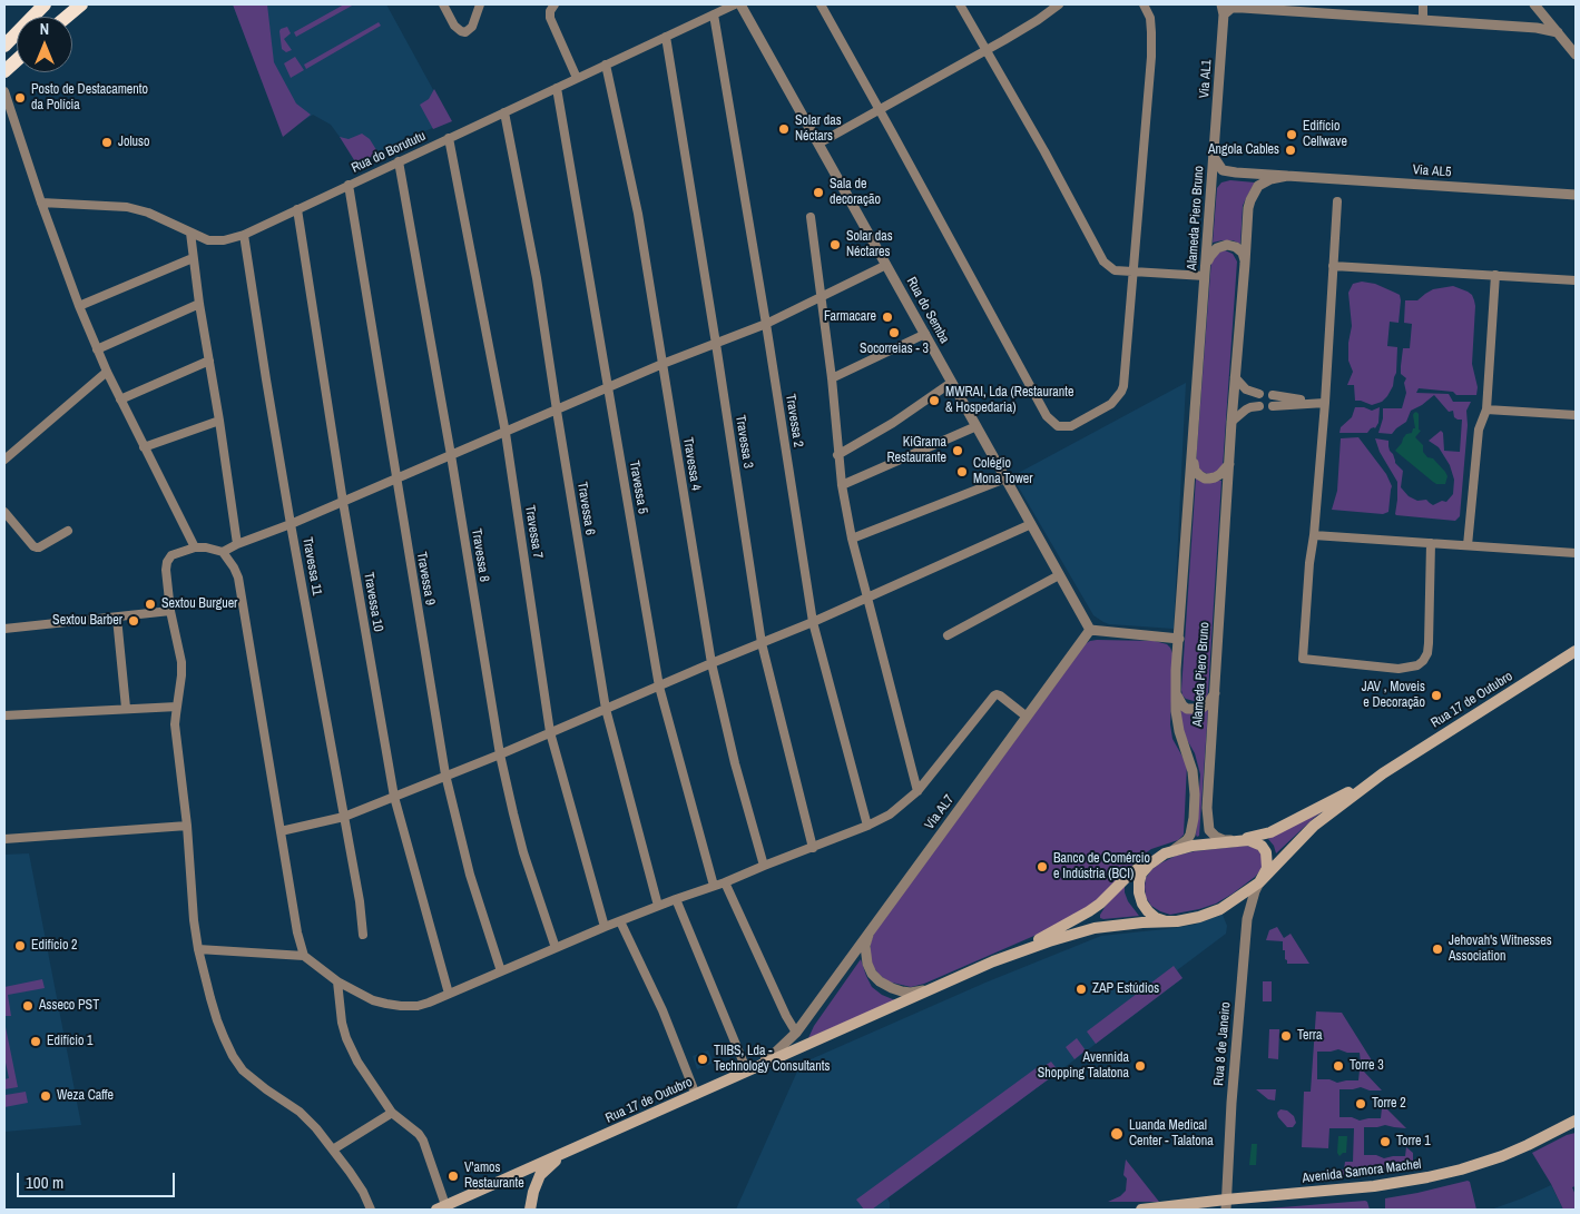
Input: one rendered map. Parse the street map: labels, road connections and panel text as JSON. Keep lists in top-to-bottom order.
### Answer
{
  "streets": {
    "main road": ["Rua 17 de Outubro", "Avenida Samora Machel"],
    "street": [
      "Via AL1",
      "Rua do Borututu",
      "Via AL5",
      "Alameda Piero Bruno",
      "Rua do Semba",
      "Travessa 2",
      "Travessa 3",
      "Travessa 4",
      "Travessa 5",
      "Travessa 6",
      "Travessa 7",
      "Travessa 8",
      "Travessa 11",
      "Travessa 9",
      "Travessa 10",
      "Via AL7",
      "Rua 8 de Janeiro"
    ]
  },
  "crossings": [
    ["Via AL1", "Alameda Piero Bruno"],
    ["Rua do Borututu", "Travessa 2"],
    ["Rua do Borututu", "Travessa 3"],
    ["Rua do Borututu", "Travessa 4"],
    ["Rua do Borututu", "Travessa 5"],
    ["Rua do Borututu", "Travessa 6"],
    ["Rua do Borututu", "Travessa 7"],
    ["Rua do Borututu", "Travessa 8"],
    ["Rua do Borututu", "Travessa 11"],
    ["Rua do Borututu", "Travessa 9"],
    ["Rua do Borututu", "Travessa 10"],
    ["Via AL5", "Alameda Piero Bruno"],
    ["Alameda Piero Bruno", "Rua 17 de Outubro"],
    ["Rua do Semba", "Via AL7"],
    ["Rua 17 de Outubro", "Via AL7"],
    ["Rua 17 de Outubro", "Rua 8 de Janeiro"],
    ["Rua 8 de Janeiro", "Avenida Samora Machel"]
  ],
  "places": [
    "Posto de Destacamento da Polícia",
    "Solar das Néctars",
    "Edifício Cellwave",
    "Joluso",
    "Angola Cables",
    "Sala de decoração",
    "Solar das Néctares",
    "Farmacare",
    "Socorreias - 3",
    "MWRAI, Lda (Restaurante & Hospedaria)",
    "KiGrama Restaurante",
    "Colégio Mona Tower",
    "Sextou Burguer",
    "Sextou Barber",
    "JAV , Moveis e Decoração",
    "Banco de Comércio e Indústria (BCI)",
    "Edifício 2",
    "Jehovah's Witnesses Association",
    "ZAP Estúdios",
    "Asseco PST",
    "Terra",
    "Edifício 1",
    "TIIBS, Lda - Technology Consultants",
    "Avennida Shopping Talatona",
    "Torre 3",
    "Weza Caffe",
    "Torre 2",
    "Luanda Medical Center - Talatona",
    "Torre 1",
    "V'amos Restaurante"
  ],
  "scale_bar": "100 m",
  "north": "top"
}
